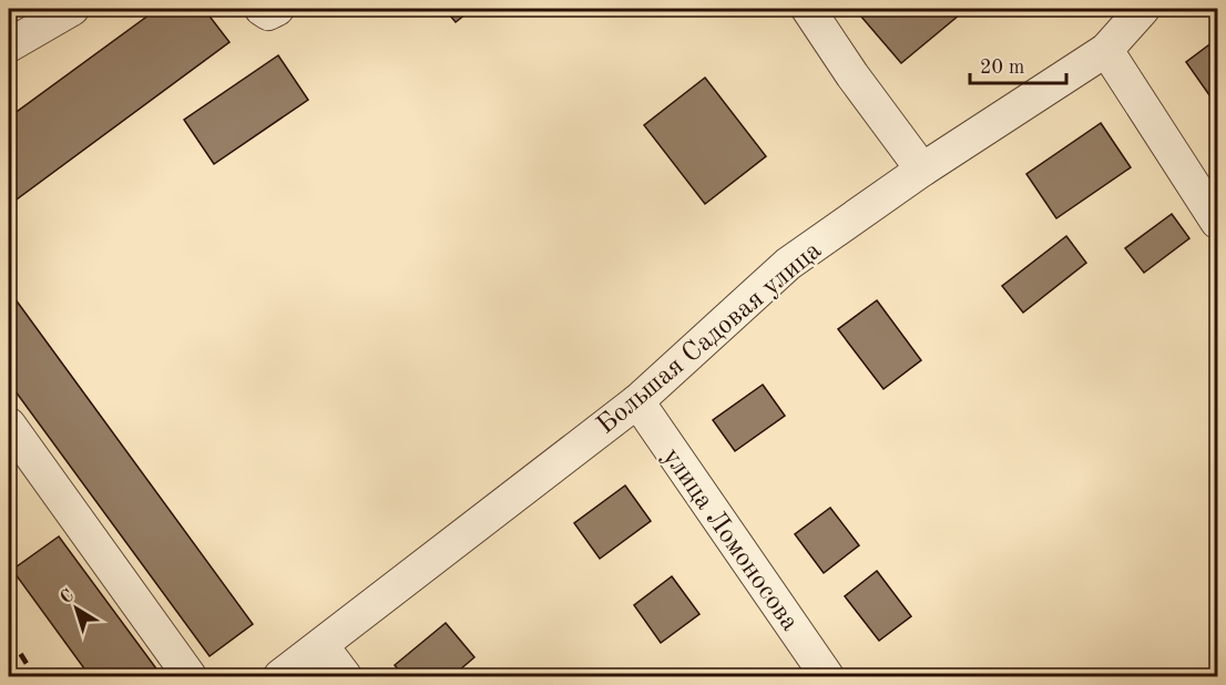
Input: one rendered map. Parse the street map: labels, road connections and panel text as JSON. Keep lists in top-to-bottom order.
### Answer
{
  "streets": {
    "street": ["Большая Садовая улица", "улица Ломоносова"]
  },
  "crossings": [
    ["Большая Садовая улица", "улица Ломоносова"]
  ],
  "scale_bar": "20 m",
  "north": "top left"
}
